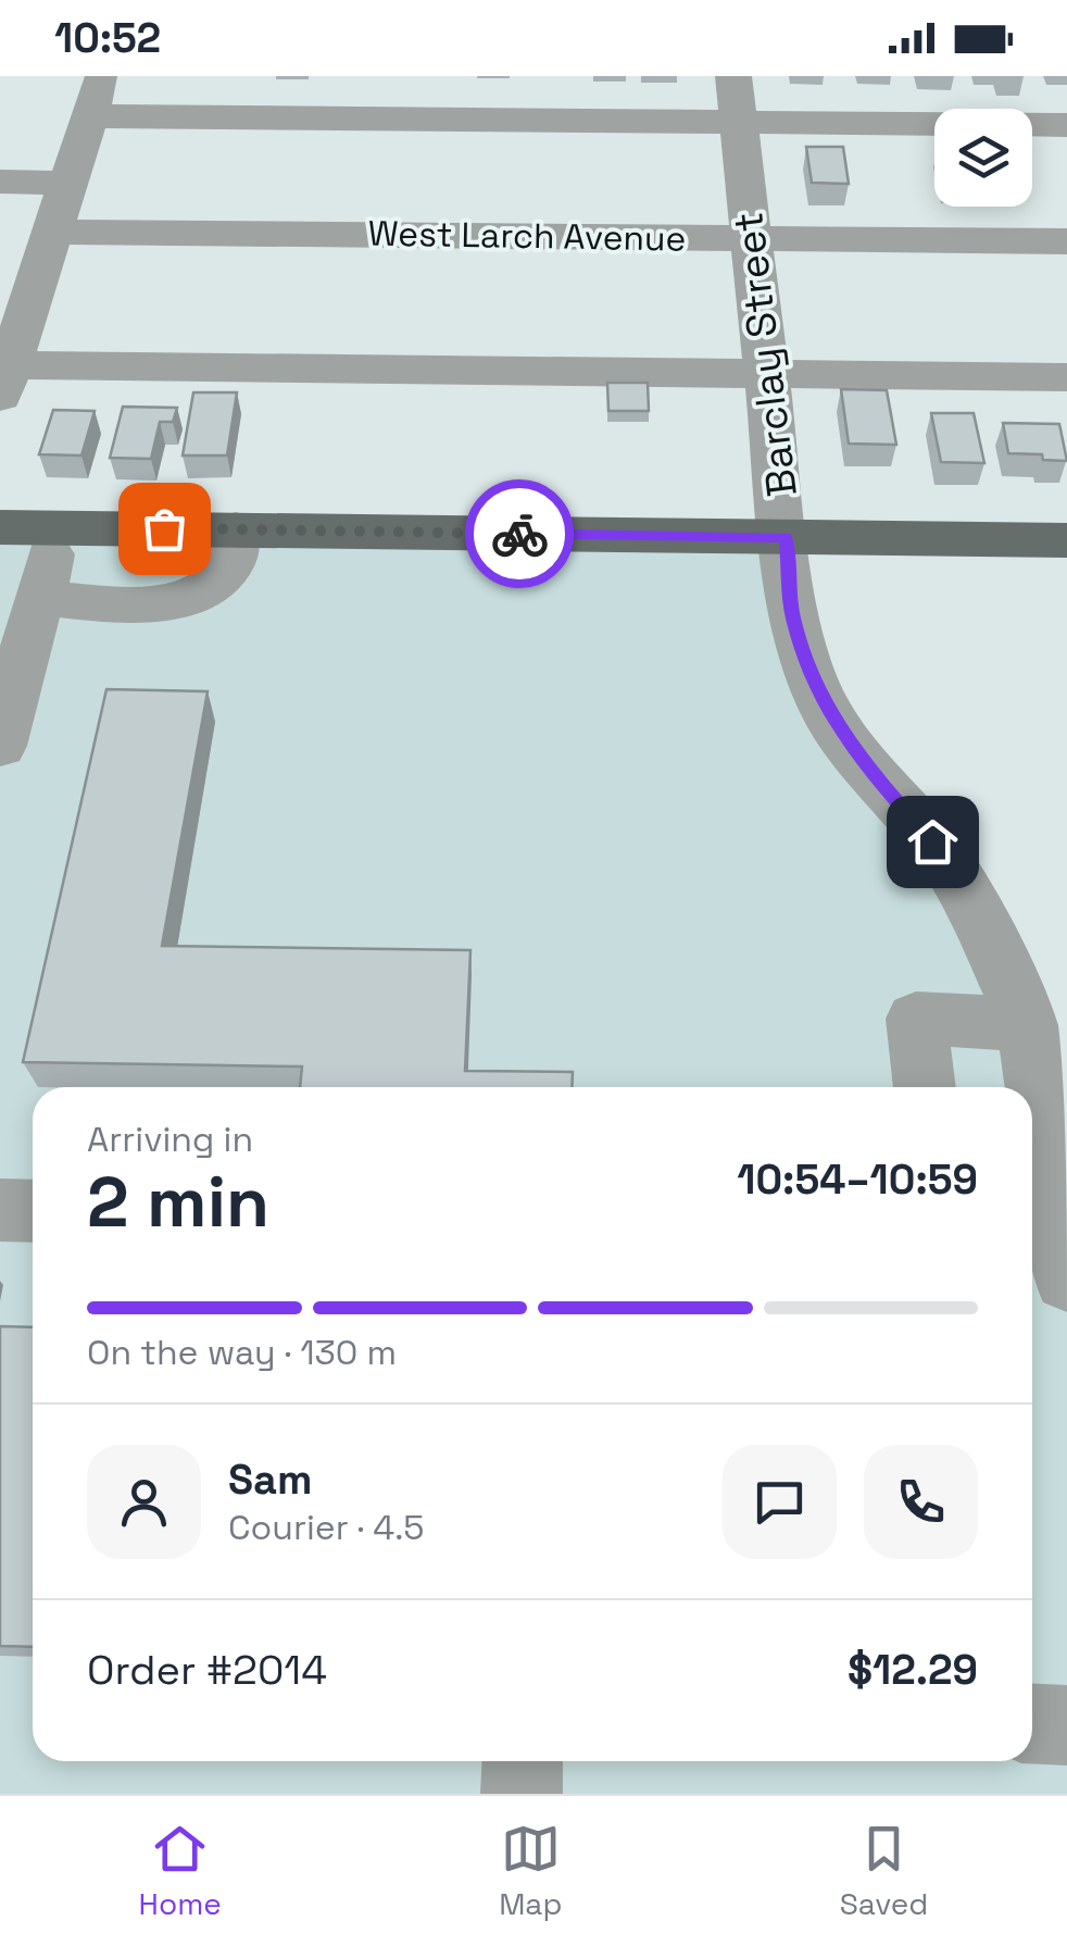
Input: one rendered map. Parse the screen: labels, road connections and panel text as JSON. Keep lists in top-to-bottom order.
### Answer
{
  "streets": {
    "street": ["West Larch Avenue", "Barclay Street"]
  },
  "crossings": [
    ["West Larch Avenue", "Barclay Street"]
  ],
  "page": {
    "status": "10:52",
    "heading": ["2 min", "Arriving in", "10:54–10:59"],
    "panel": [
      "Sam",
      "Courier · 4.5",
      "Order #2014",
      "$12.29"
    ],
    "bar": "On the way · 130 m",
    "tabs": ["Home", "Map", "Saved"]
  }
}
